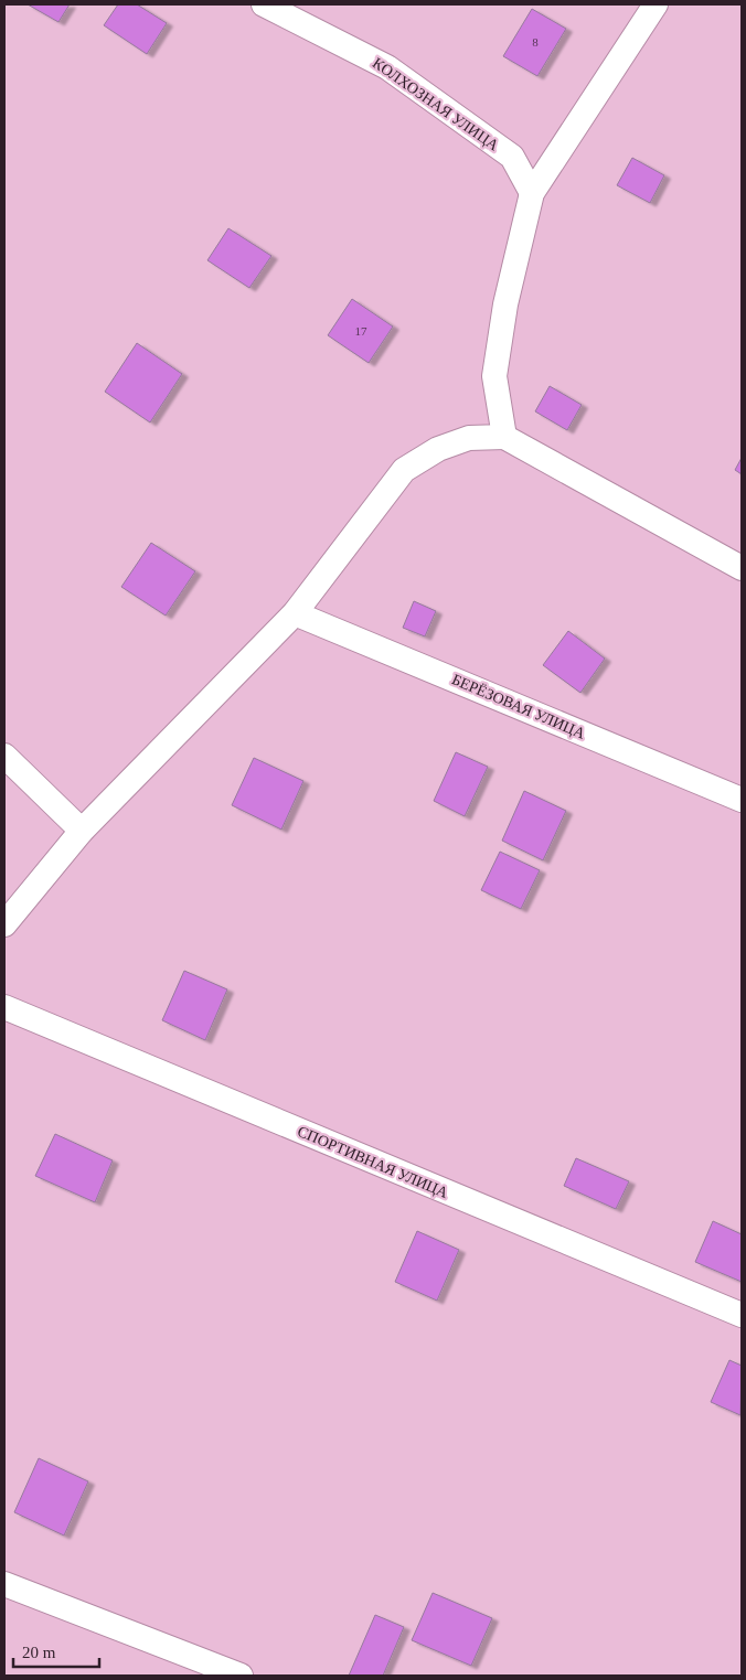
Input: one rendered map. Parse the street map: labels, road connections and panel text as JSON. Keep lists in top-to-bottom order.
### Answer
{
  "streets": {
    "street": ["КОЛХОЗНАЯ УЛИЦА", "БЕРЁЗОВАЯ УЛИЦА", "СПОРТИВНАЯ УЛИЦА"]
  },
  "house_numbers": ["8", "17"],
  "scale_bar": "20 m"
}
